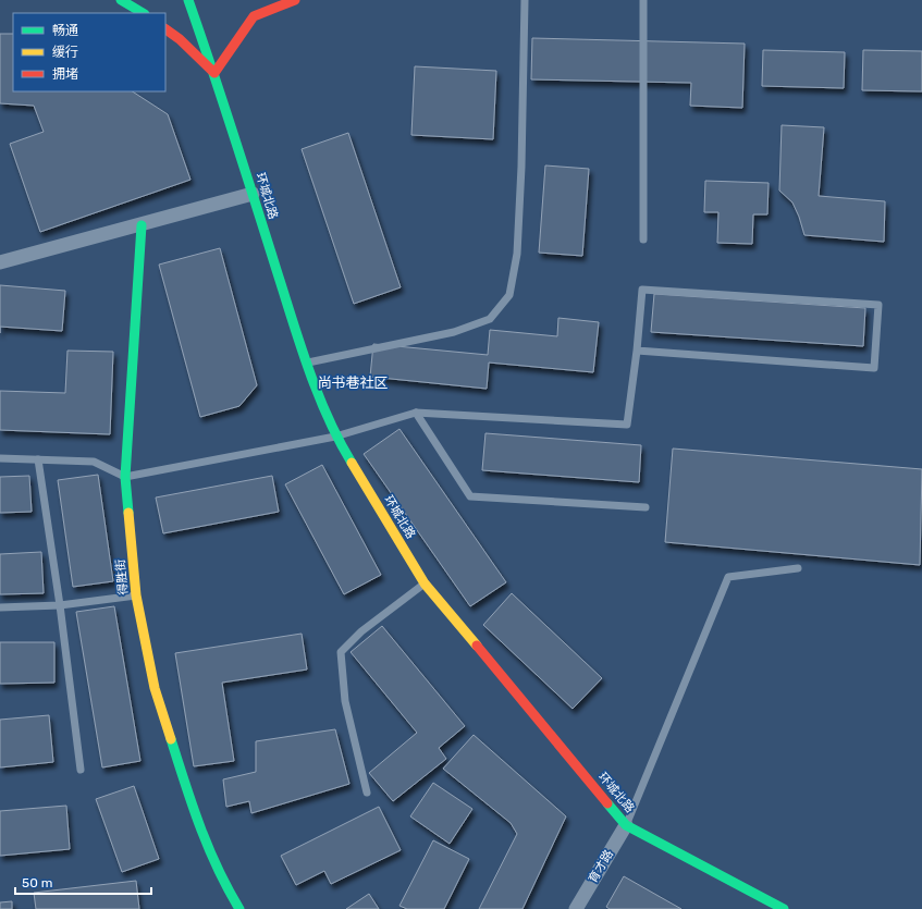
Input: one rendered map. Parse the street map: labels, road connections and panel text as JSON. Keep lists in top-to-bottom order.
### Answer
{
  "streets": {
    "main road": ["环城北路", "得胜街"],
    "street": ["育才路"]
  },
  "crossings": [
    ["环城北路", "育才路"]
  ],
  "districts": ["尚书巷社区"],
  "legend": ["畅通", "缓行", "拥堵"],
  "scale_bar": "50 m"
}
